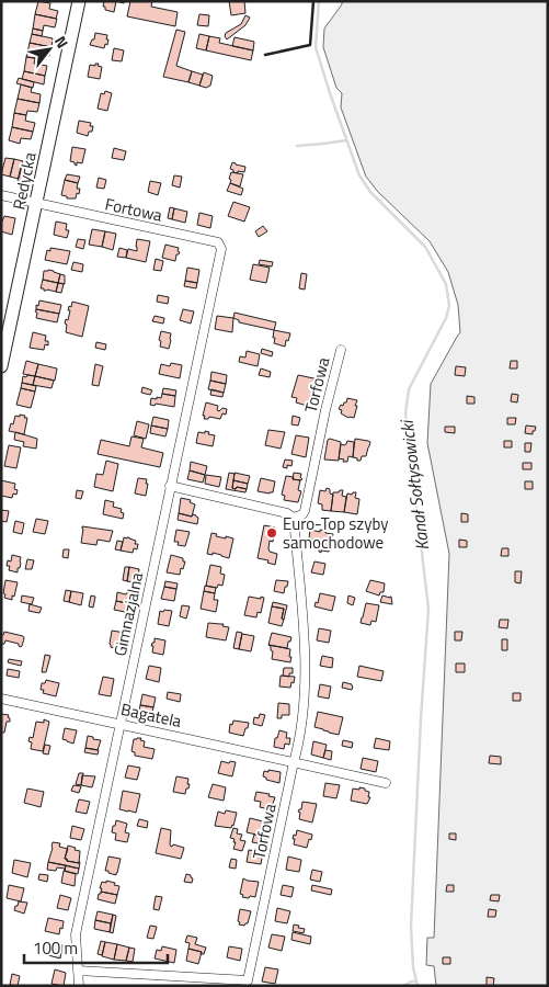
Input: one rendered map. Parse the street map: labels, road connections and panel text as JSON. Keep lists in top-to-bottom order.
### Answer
{
  "streets": {
    "street": [
      "Redycka",
      "Fortowa",
      "Torfowa",
      "Gimnazjalna",
      "Bagatela"
    ]
  },
  "crossings": [
    ["Redycka", "Fortowa"],
    ["Fortowa", "Gimnazjalna"],
    ["Torfowa", "Gimnazjalna"],
    ["Torfowa", "Bagatela"],
    ["Gimnazjalna", "Bagatela"]
  ],
  "water": ["Kanał Sołtysowicki"],
  "places": ["Euro-Top szyby samochodowe"],
  "scale_bar": "100 m",
  "north": "top right"
}
